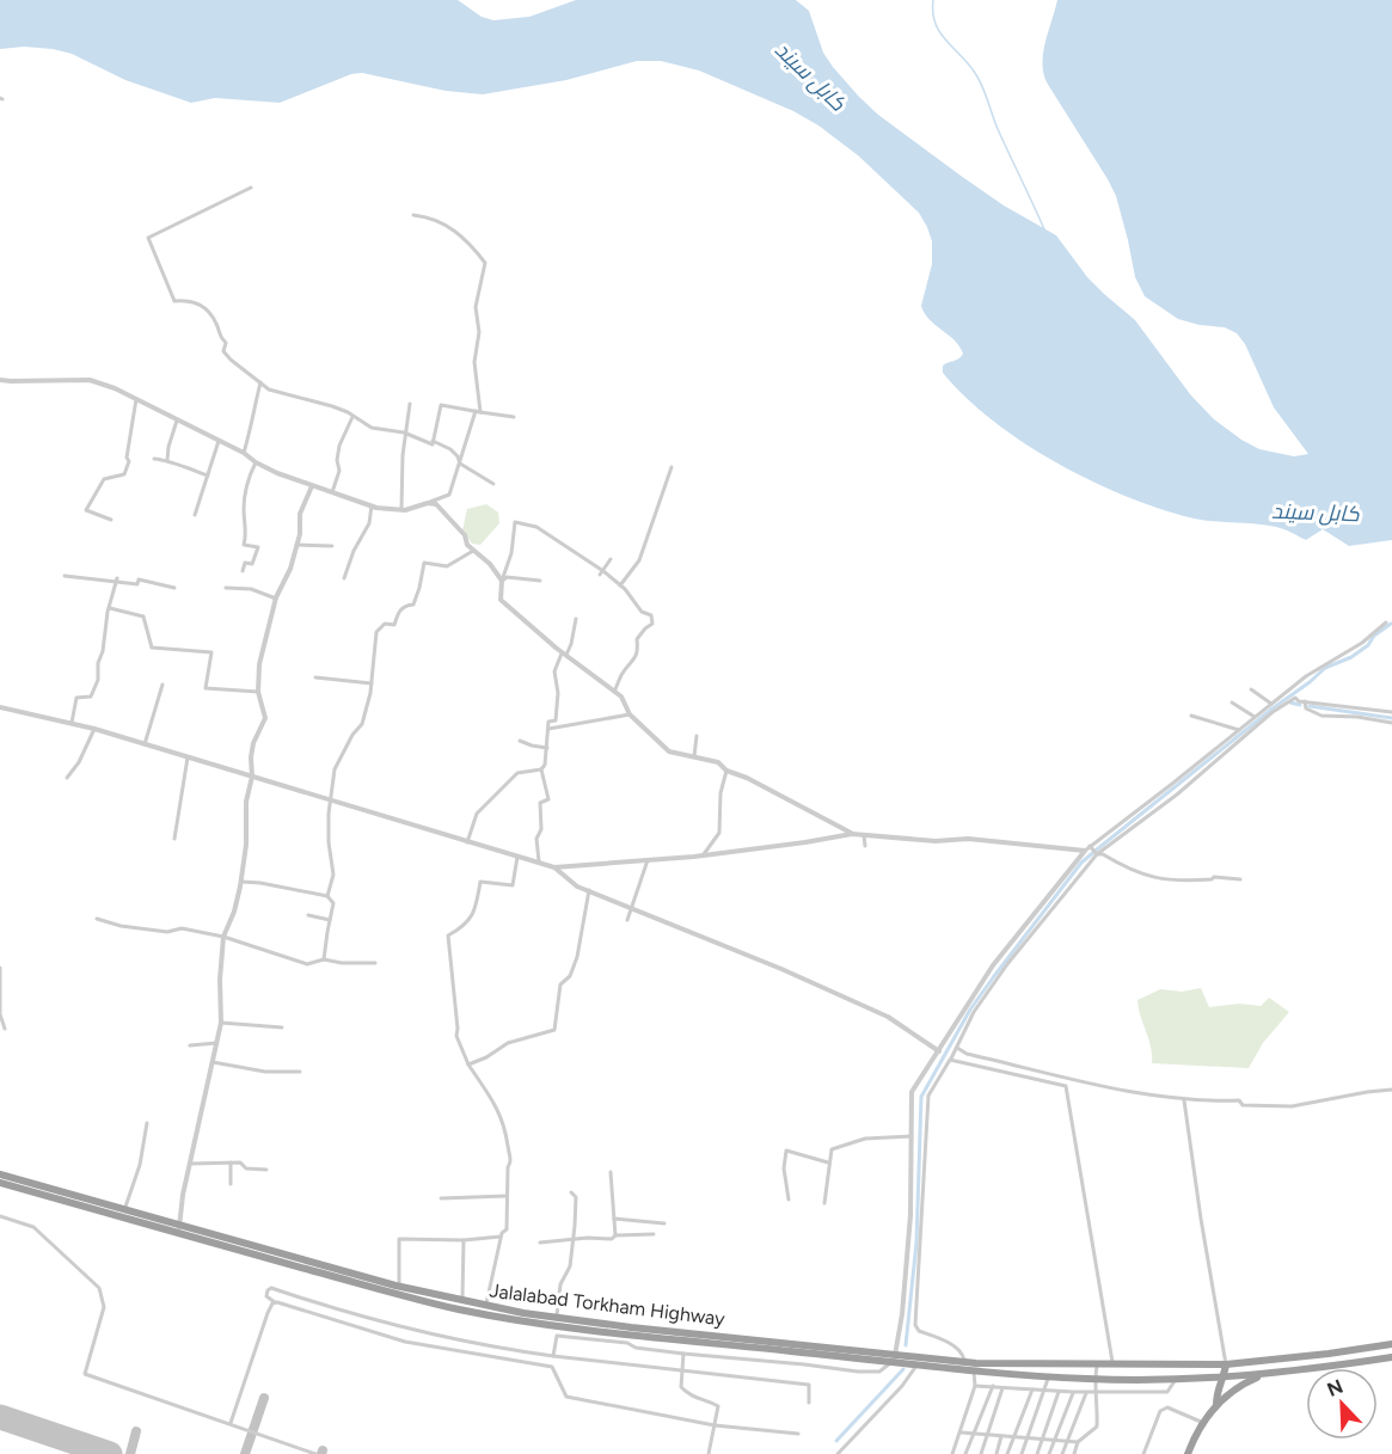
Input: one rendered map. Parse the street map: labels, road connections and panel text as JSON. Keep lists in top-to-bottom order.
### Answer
{
  "streets": {
    "highway": ["Jalalabad Torkham Highway"]
  },
  "water": ["کابل سيند"],
  "north": "top left"
}
